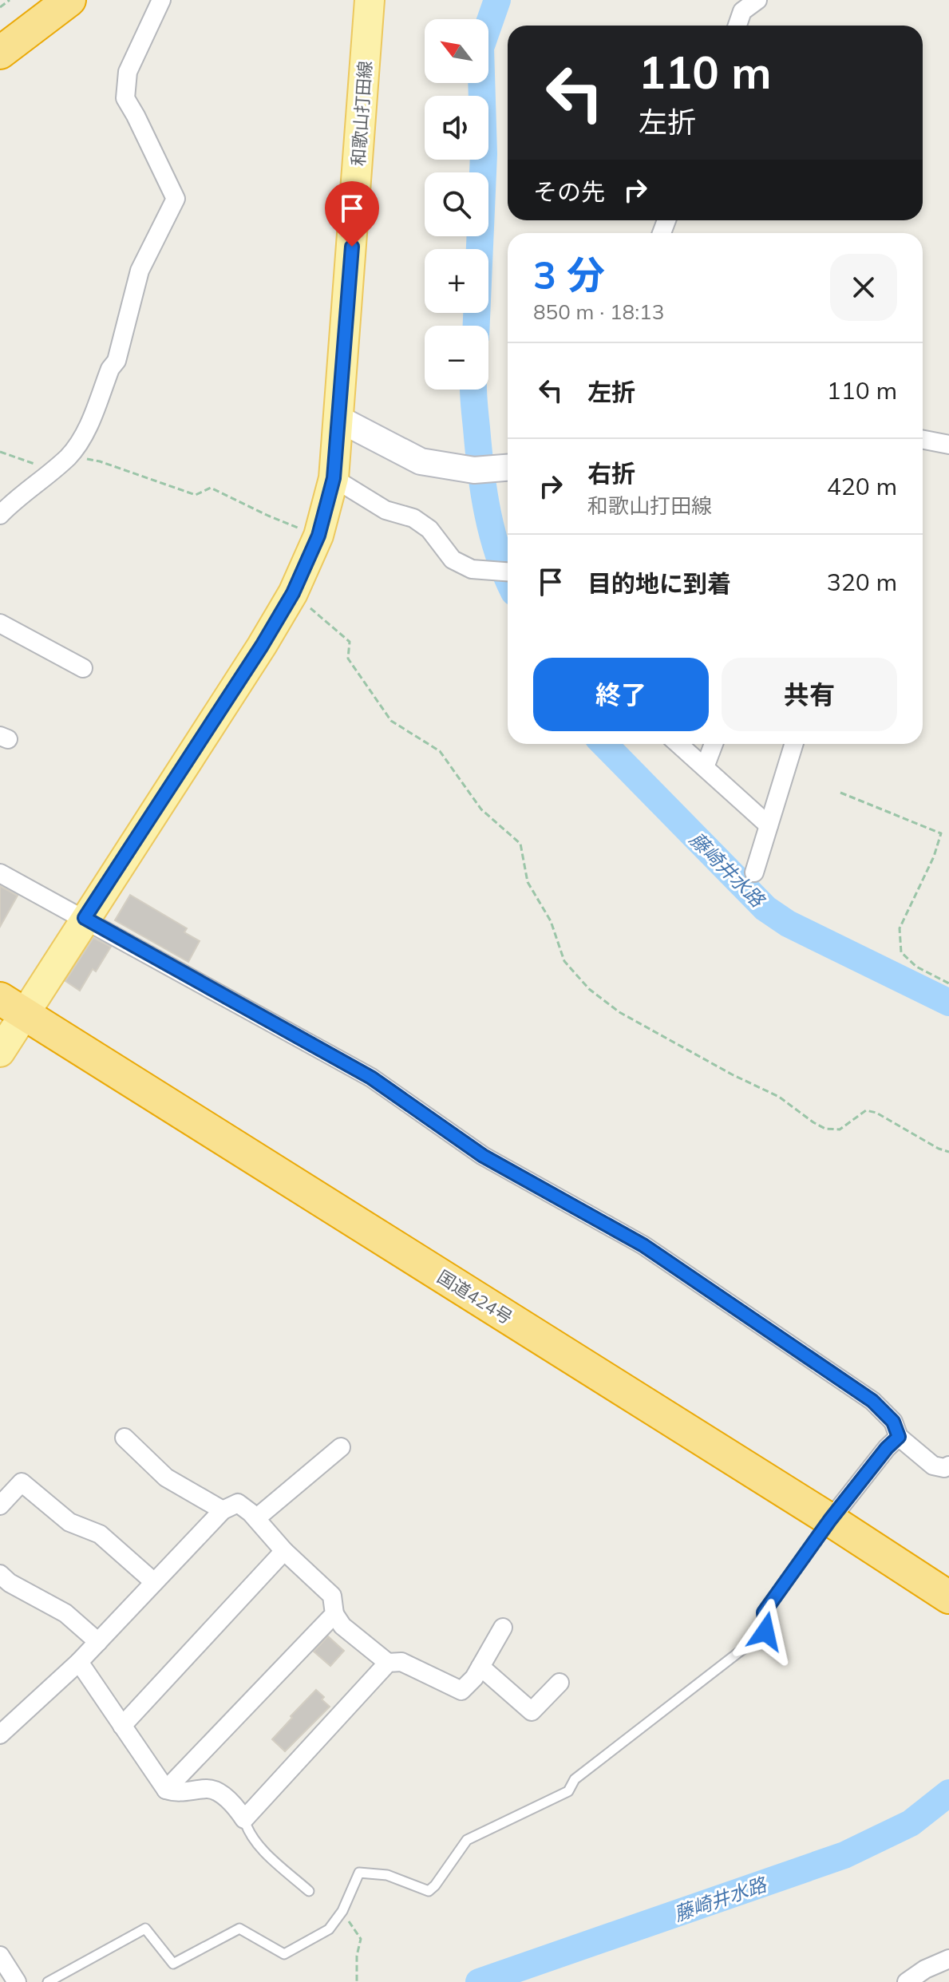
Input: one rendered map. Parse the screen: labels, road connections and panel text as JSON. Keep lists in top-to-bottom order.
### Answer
{
  "streets": {
    "highway": ["国道424号"],
    "main road": ["和歌山打田線"]
  },
  "crossings": [
    ["和歌山打田線", "国道424号"]
  ],
  "water": ["藤崎井水路"],
  "north": "top left",
  "page": {
    "map_buttons": ["+", "−"],
    "turn": ["110 m", "左折"],
    "then": "その先",
    "heading": ["3 分", "850 m · 18:13"],
    "list": [
      {
        "name": "左折",
        "value": "110 m"
      },
      {
        "name": "右折",
        "note": "和歌山打田線",
        "value": "420 m"
      },
      {
        "name": "目的地に到着",
        "value": "320 m"
      }
    ],
    "buttons": ["終了", "共有"]
  }
}
